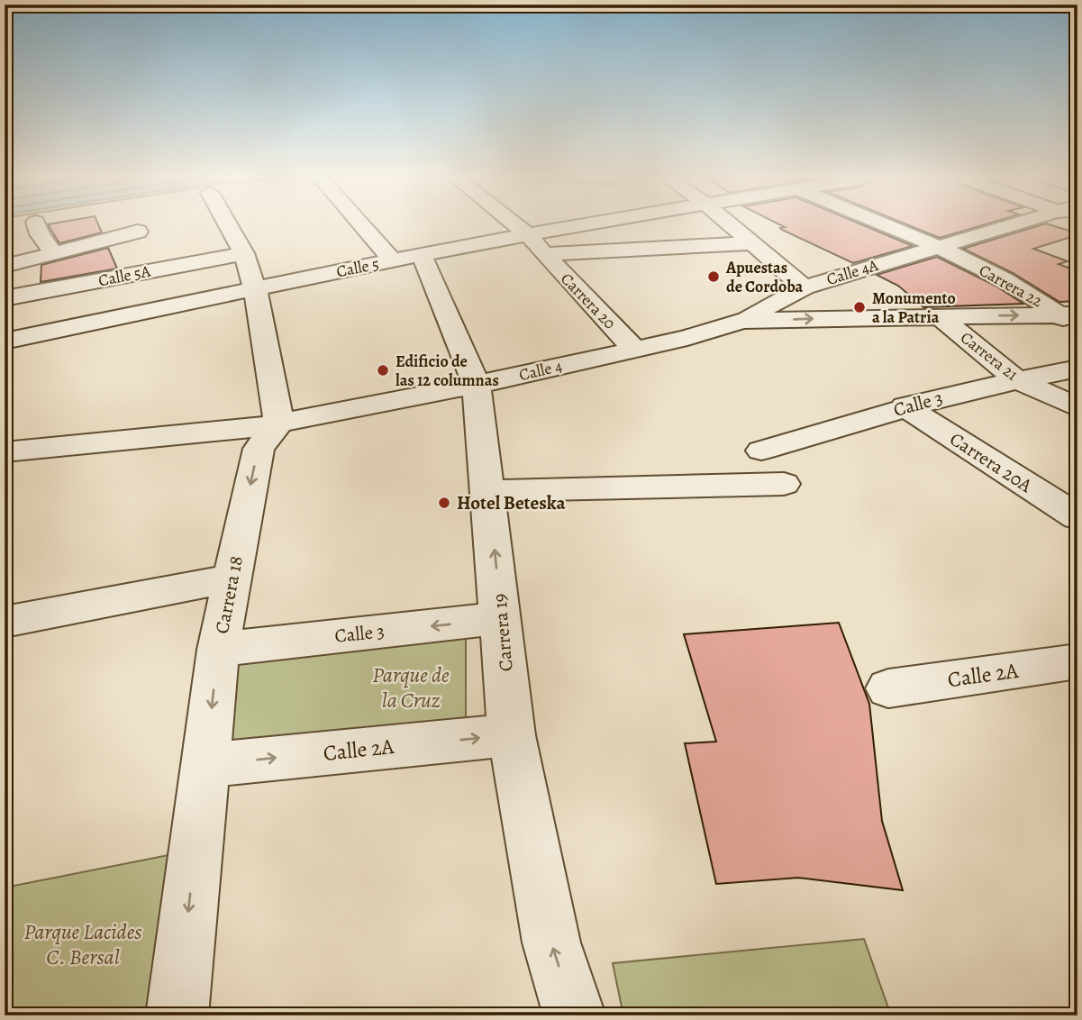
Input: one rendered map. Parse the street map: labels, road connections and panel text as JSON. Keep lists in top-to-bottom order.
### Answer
{
  "streets": {
    "street": [
      "Calle 5",
      "Calle 4A",
      "Calle 5A",
      "Carrera 22",
      "Carrera 20",
      "Carrera 21",
      "Calle 4",
      "Calle 3",
      "Carrera 20A",
      "Carrera 18",
      "Carrera 19",
      "Calle 2A"
    ]
  },
  "crossings": [
    ["Calle 5", "Carrera 20"],
    ["Calle 5", "Carrera 19"],
    ["Calle 4A", "Carrera 22"],
    ["Calle 4A", "Carrera 21"],
    ["Calle 4A", "Calle 4"],
    ["Carrera 22", "Calle 4"],
    ["Carrera 20", "Calle 4"],
    ["Carrera 21", "Calle 4"],
    ["Carrera 21", "Calle 3"],
    ["Calle 4", "Carrera 18"],
    ["Calle 4", "Carrera 19"],
    ["Calle 3", "Carrera 20A"],
    ["Calle 3", "Carrera 18"],
    ["Calle 3", "Carrera 19"],
    ["Carrera 18", "Calle 2A"],
    ["Carrera 19", "Calle 2A"]
  ],
  "one_way": [
    "Calle 3",
    "Carrera 18",
    "Carrera 19",
    "Calle 2A"
  ],
  "parks": ["Parque de la Cruz", "Parque Lacides C. Bersal"],
  "places": [
    "Apuestas de Cordoba",
    "Monumento a la Patria",
    "Edificio de las 12 columnas",
    "Hotel Beteska"
  ]
}
